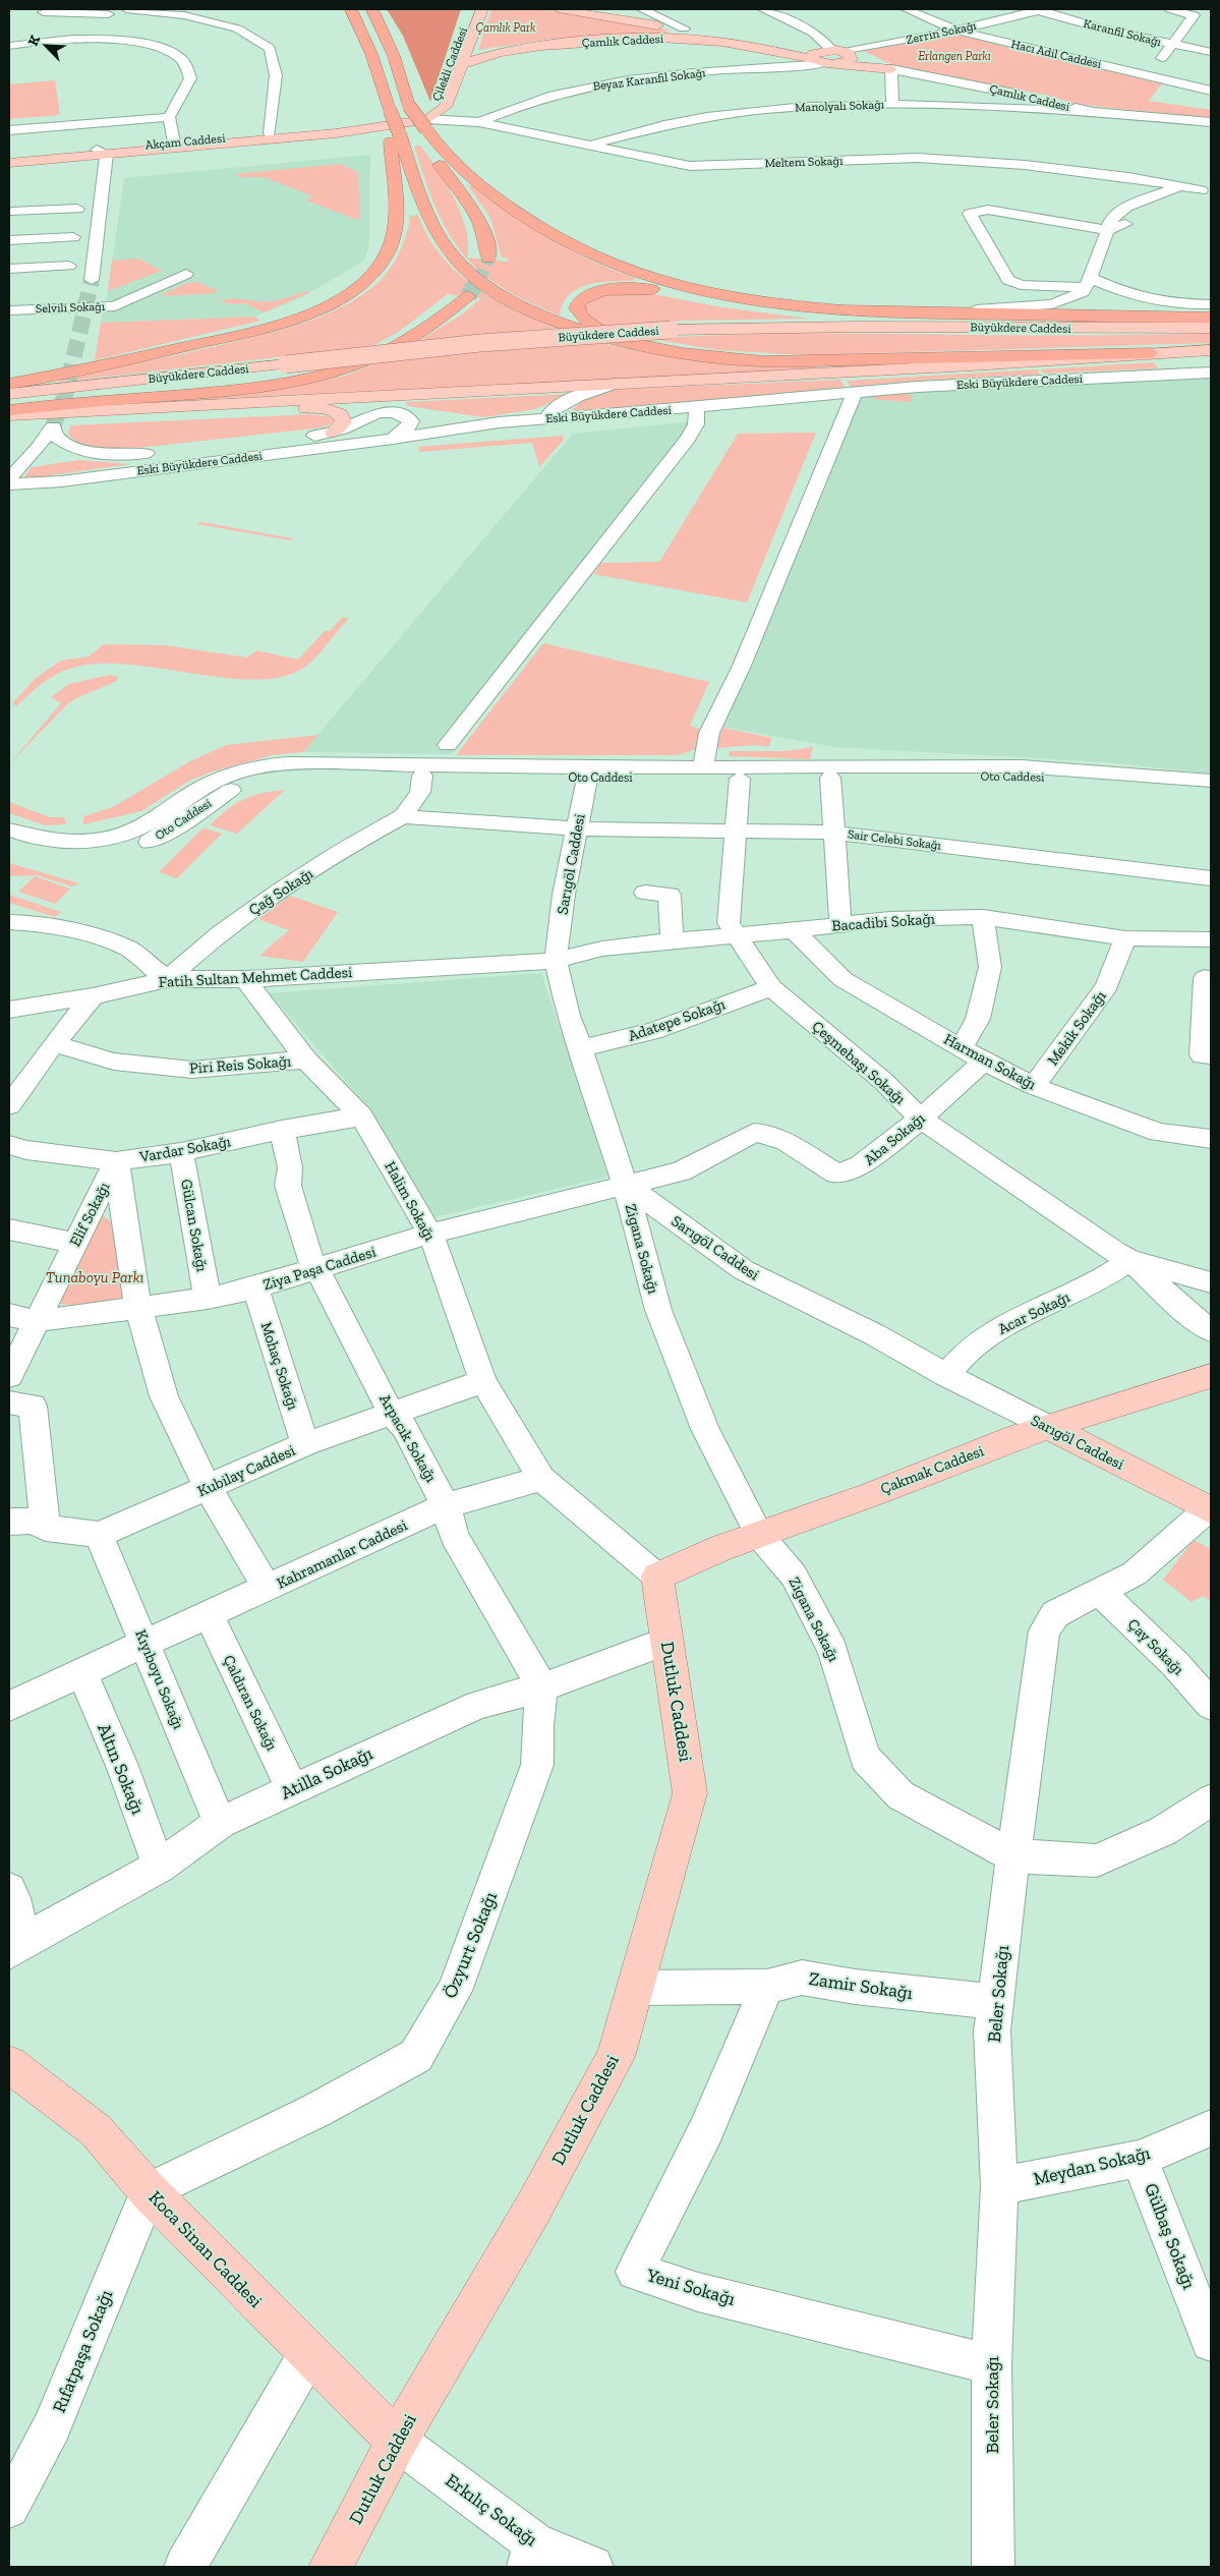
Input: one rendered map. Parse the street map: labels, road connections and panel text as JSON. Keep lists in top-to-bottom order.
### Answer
{
  "streets": {
    "main road": [
      "Çamlık Caddesi",
      "Çilekli Caddesi",
      "Akçam Caddesi",
      "Büyükdere Caddesi",
      "Sarıgöl Caddesi",
      "Çakmak Caddesi",
      "Dutluk Caddesi",
      "Koca Sinan Caddesi"
    ],
    "street": [
      "Zerrin Sokağı",
      "Karanfil Sokağı",
      "Hacı Adil Caddesi",
      "Beyaz Karanfil Sokağı",
      "Manolyalı Sokağı",
      "Meltem Sokağı",
      "Selvili Sokağı",
      "Eski Büyükdere Caddesi",
      "Oto Caddesi",
      "Sair Celebi Sokağı",
      "Çağ Sokağı",
      "Bacadibi Sokağı",
      "Fatih Sultan Mehmet Caddesi",
      "Adatepe Sokağı",
      "Mekik Sokağı",
      "Harman Sokağı",
      "Çeşmebaşı Sokağı",
      "Piri Reis Sokağı",
      "Aba Sokağı",
      "Vardar Sokağı",
      "Halim Sokağı",
      "Elif Sokağı",
      "Gülcan Sokağı",
      "Zigana Sokağı",
      "Ziya Paşa Caddesi",
      "Acar Sokağı",
      "Mohaç Sokağı",
      "Arpacık Sokağı",
      "Kubilay Caddesi",
      "Kahramanlar Caddesi",
      "Çay Sokağı",
      "Kıyıboyu Sokağı",
      "Çaldıran Sokağı",
      "Altın Sokağı",
      "Atilla Sokağı",
      "Özyurt Sokağı",
      "Zamir Sokağı",
      "Beler Sokağı",
      "Meydan Sokağı",
      "Gülbaş Sokağı",
      "Yeni Sokağı",
      "Rıfatpaşa Sokağı",
      "Erkılıç Sokağı"
    ]
  },
  "crossings": [
    ["Zerrin Sokağı", "Karanfil Sokağı"],
    ["Zerrin Sokağı", "Çamlık Caddesi"],
    ["Zerrin Sokağı", "Hacı Adil Caddesi"],
    ["Çamlık Caddesi", "Çilekli Caddesi"],
    ["Çamlık Caddesi", "Beyaz Karanfil Sokağı"],
    ["Çamlık Caddesi", "Manolyalı Sokağı"],
    ["Çilekli Caddesi", "Akçam Caddesi"],
    ["Çilekli Caddesi", "Meltem Sokağı"],
    ["Beyaz Karanfil Sokağı", "Meltem Sokağı"],
    ["Manolyalı Sokağı", "Meltem Sokağı"],
    ["Oto Caddesi", "Sarıgöl Caddesi"],
    ["Oto Caddesi", "Çağ Sokağı"],
    ["Oto Caddesi", "Çeşmebaşı Sokağı"],
    ["Sair Celebi Sokağı", "Sarıgöl Caddesi"],
    ["Sair Celebi Sokağı", "Çeşmebaşı Sokağı"],
    ["Sarıgöl Caddesi", "Bacadibi Sokağı"],
    ["Sarıgöl Caddesi", "Fatih Sultan Mehmet Caddesi"],
    ["Sarıgöl Caddesi", "Adatepe Sokağı"],
    ["Sarıgöl Caddesi", "Aba Sokağı"],
    ["Sarıgöl Caddesi", "Zigana Sokağı"],
    ["Sarıgöl Caddesi", "Ziya Paşa Caddesi"],
    ["Sarıgöl Caddesi", "Acar Sokağı"],
    ["Sarıgöl Caddesi", "Çakmak Caddesi"],
    ["Sarıgöl Caddesi", "Beler Sokağı"],
    ["Çağ Sokağı", "Fatih Sultan Mehmet Caddesi"],
    ["Bacadibi Sokağı", "Fatih Sultan Mehmet Caddesi"],
    ["Bacadibi Sokağı", "Mekik Sokağı"],
    ["Bacadibi Sokağı", "Harman Sokağı"],
    ["Bacadibi Sokağı", "Çeşmebaşı Sokağı"],
    ["Fatih Sultan Mehmet Caddesi", "Halim Sokağı"],
    ["Adatepe Sokağı", "Çeşmebaşı Sokağı"],
    ["Mekik Sokağı", "Harman Sokağı"],
    ["Harman Sokağı", "Aba Sokağı"],
    ["Çeşmebaşı Sokağı", "Aba Sokağı"],
    ["Çeşmebaşı Sokağı", "Acar Sokağı"],
    ["Piri Reis Sokağı", "Halim Sokağı"],
    ["Aba Sokağı", "Zigana Sokağı"],
    ["Aba Sokağı", "Ziya Paşa Caddesi"],
    ["Vardar Sokağı", "Halim Sokağı"],
    ["Vardar Sokağı", "Elif Sokağı"],
    ["Vardar Sokağı", "Gülcan Sokağı"],
    ["Halim Sokağı", "Ziya Paşa Caddesi"],
    ["Halim Sokağı", "Kubilay Caddesi"],
    ["Halim Sokağı", "Kahramanlar Caddesi"],
    ["Elif Sokağı", "Ziya Paşa Caddesi"],
    ["Gülcan Sokağı", "Ziya Paşa Caddesi"],
    ["Zigana Sokağı", "Ziya Paşa Caddesi"],
    ["Zigana Sokağı", "Çakmak Caddesi"],
    ["Zigana Sokağı", "Beler Sokağı"],
    ["Ziya Paşa Caddesi", "Mohaç Sokağı"],
    ["Ziya Paşa Caddesi", "Arpacık Sokağı"],
    ["Mohaç Sokağı", "Kubilay Caddesi"],
    ["Arpacık Sokağı", "Kubilay Caddesi"],
    ["Arpacık Sokağı", "Kahramanlar Caddesi"],
    ["Arpacık Sokağı", "Atilla Sokağı"],
    ["Arpacık Sokağı", "Özyurt Sokağı"],
    ["Çakmak Caddesi", "Dutluk Caddesi"],
    ["Kubilay Caddesi", "Kıyıboyu Sokağı"],
    ["Kahramanlar Caddesi", "Kıyıboyu Sokağı"],
    ["Kahramanlar Caddesi", "Çaldıran Sokağı"],
    ["Kahramanlar Caddesi", "Altın Sokağı"],
    ["Çay Sokağı", "Beler Sokağı"],
    ["Kıyıboyu Sokağı", "Atilla Sokağı"],
    ["Dutluk Caddesi", "Atilla Sokağı"],
    ["Dutluk Caddesi", "Zamir Sokağı"],
    ["Dutluk Caddesi", "Koca Sinan Caddesi"],
    ["Dutluk Caddesi", "Erkılıç Sokağı"],
    ["Çaldıran Sokağı", "Atilla Sokağı"],
    ["Altın Sokağı", "Atilla Sokağı"],
    ["Atilla Sokağı", "Özyurt Sokağı"],
    ["Özyurt Sokağı", "Koca Sinan Caddesi"],
    ["Özyurt Sokağı", "Rıfatpaşa Sokağı"],
    ["Zamir Sokağı", "Beler Sokağı"],
    ["Zamir Sokağı", "Yeni Sokağı"],
    ["Beler Sokağı", "Meydan Sokağı"],
    ["Beler Sokağı", "Yeni Sokağı"],
    ["Meydan Sokağı", "Gülbaş Sokağı"],
    ["Koca Sinan Caddesi", "Rıfatpaşa Sokağı"],
    ["Koca Sinan Caddesi", "Erkılıç Sokağı"]
  ],
  "parks": ["Çamlık Park", "Erlangen Parkı", "Tunaboyu Parkı"],
  "north": "top left"
}
